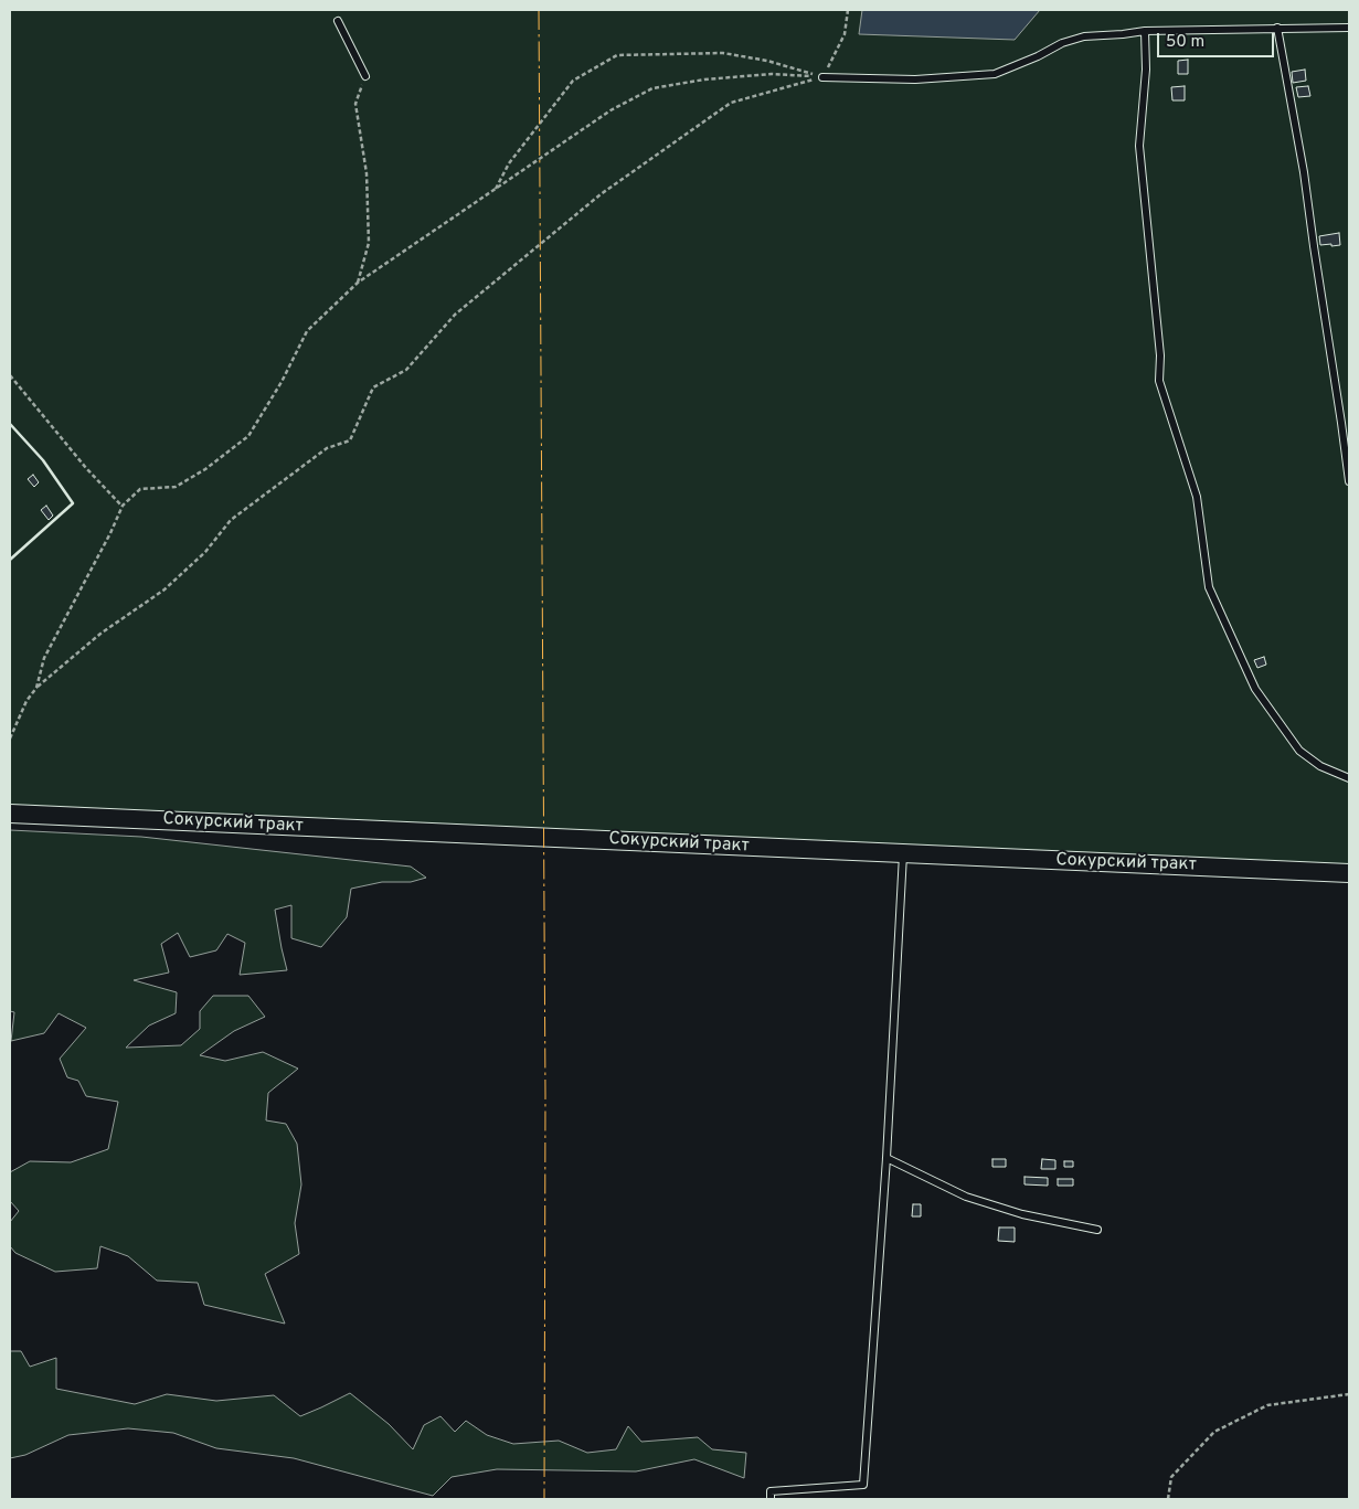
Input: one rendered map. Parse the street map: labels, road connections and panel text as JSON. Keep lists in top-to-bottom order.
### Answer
{
  "streets": {
    "street": ["Сокурский тракт"]
  },
  "scale_bar": "50 m"
}
